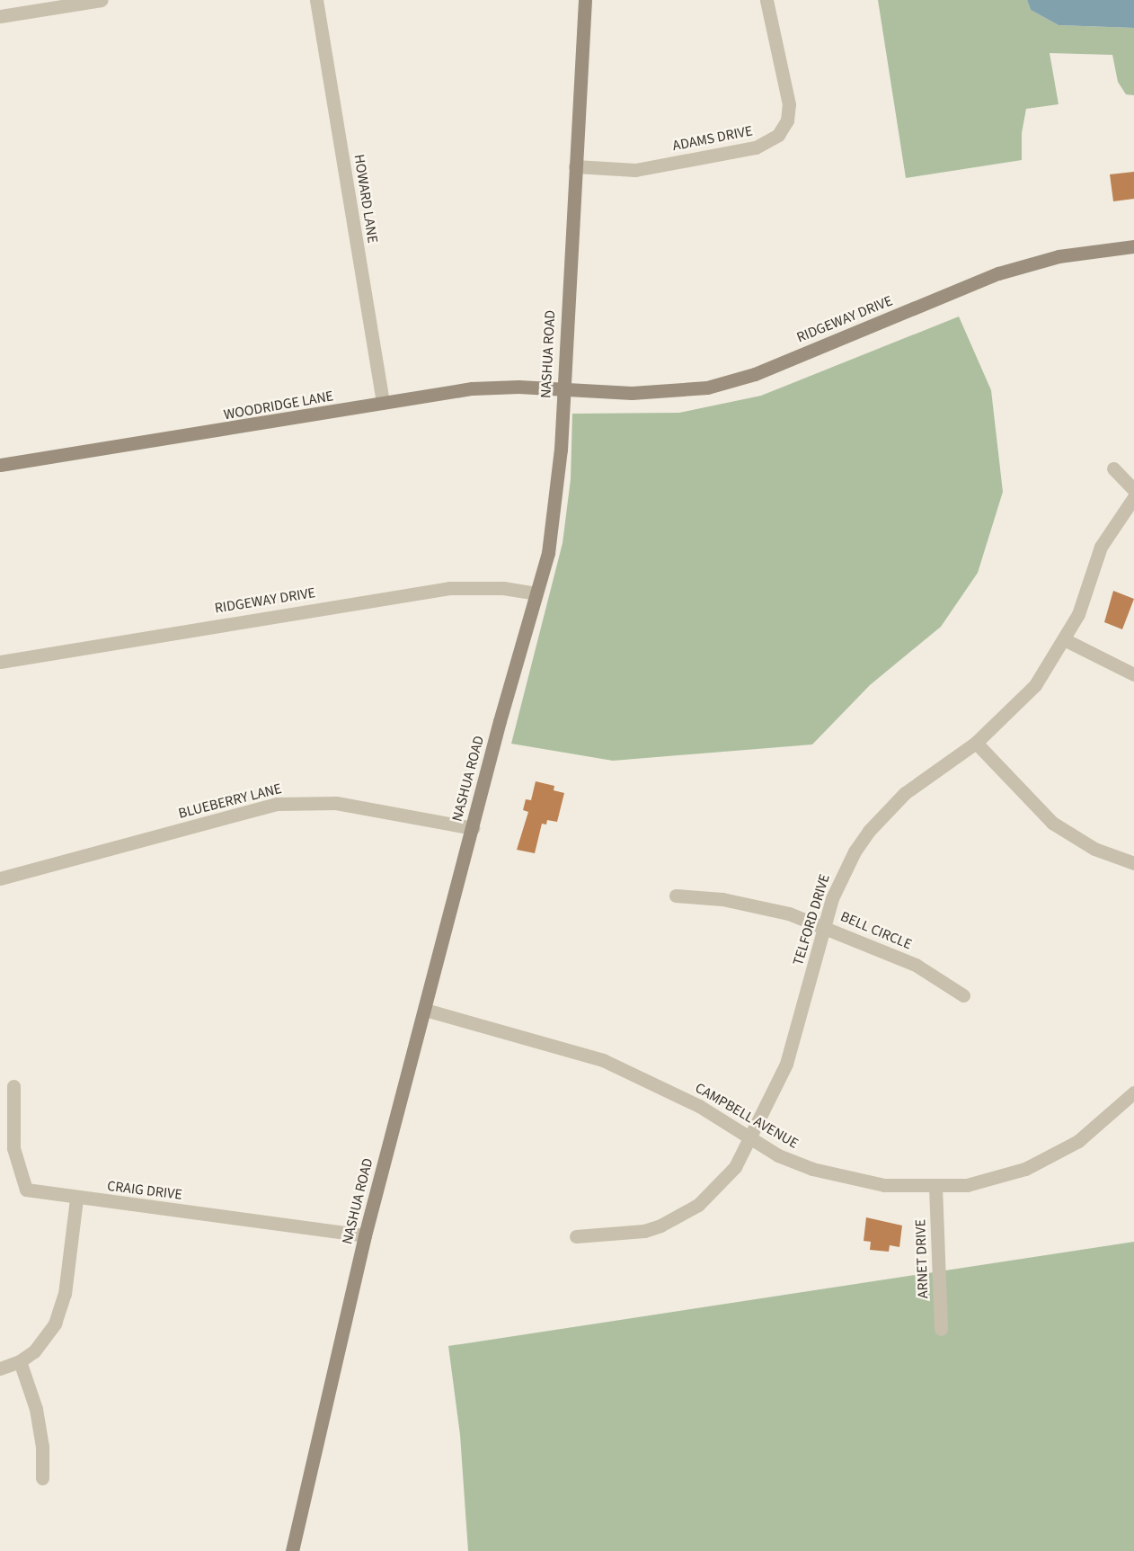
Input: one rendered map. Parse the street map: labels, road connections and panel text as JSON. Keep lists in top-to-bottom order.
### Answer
{
  "streets": {
    "street": [
      "ADAMS DRIVE",
      "HOWARD LANE",
      "RIDGEWAY DRIVE",
      "NASHUA ROAD",
      "WOODRIDGE LANE",
      "BLUEBERRY LANE",
      "TELFORD DRIVE",
      "BELL CIRCLE",
      "CAMPBELL AVENUE",
      "CRAIG DRIVE",
      "ARNET DRIVE"
    ]
  },
  "crossings": [
    ["ADAMS DRIVE", "NASHUA ROAD"],
    ["HOWARD LANE", "WOODRIDGE LANE"],
    ["RIDGEWAY DRIVE", "NASHUA ROAD"],
    ["RIDGEWAY DRIVE", "WOODRIDGE LANE"],
    ["NASHUA ROAD", "WOODRIDGE LANE"],
    ["NASHUA ROAD", "BLUEBERRY LANE"],
    ["NASHUA ROAD", "CAMPBELL AVENUE"],
    ["NASHUA ROAD", "CRAIG DRIVE"],
    ["TELFORD DRIVE", "BELL CIRCLE"],
    ["TELFORD DRIVE", "CAMPBELL AVENUE"],
    ["CAMPBELL AVENUE", "ARNET DRIVE"]
  ]
}
